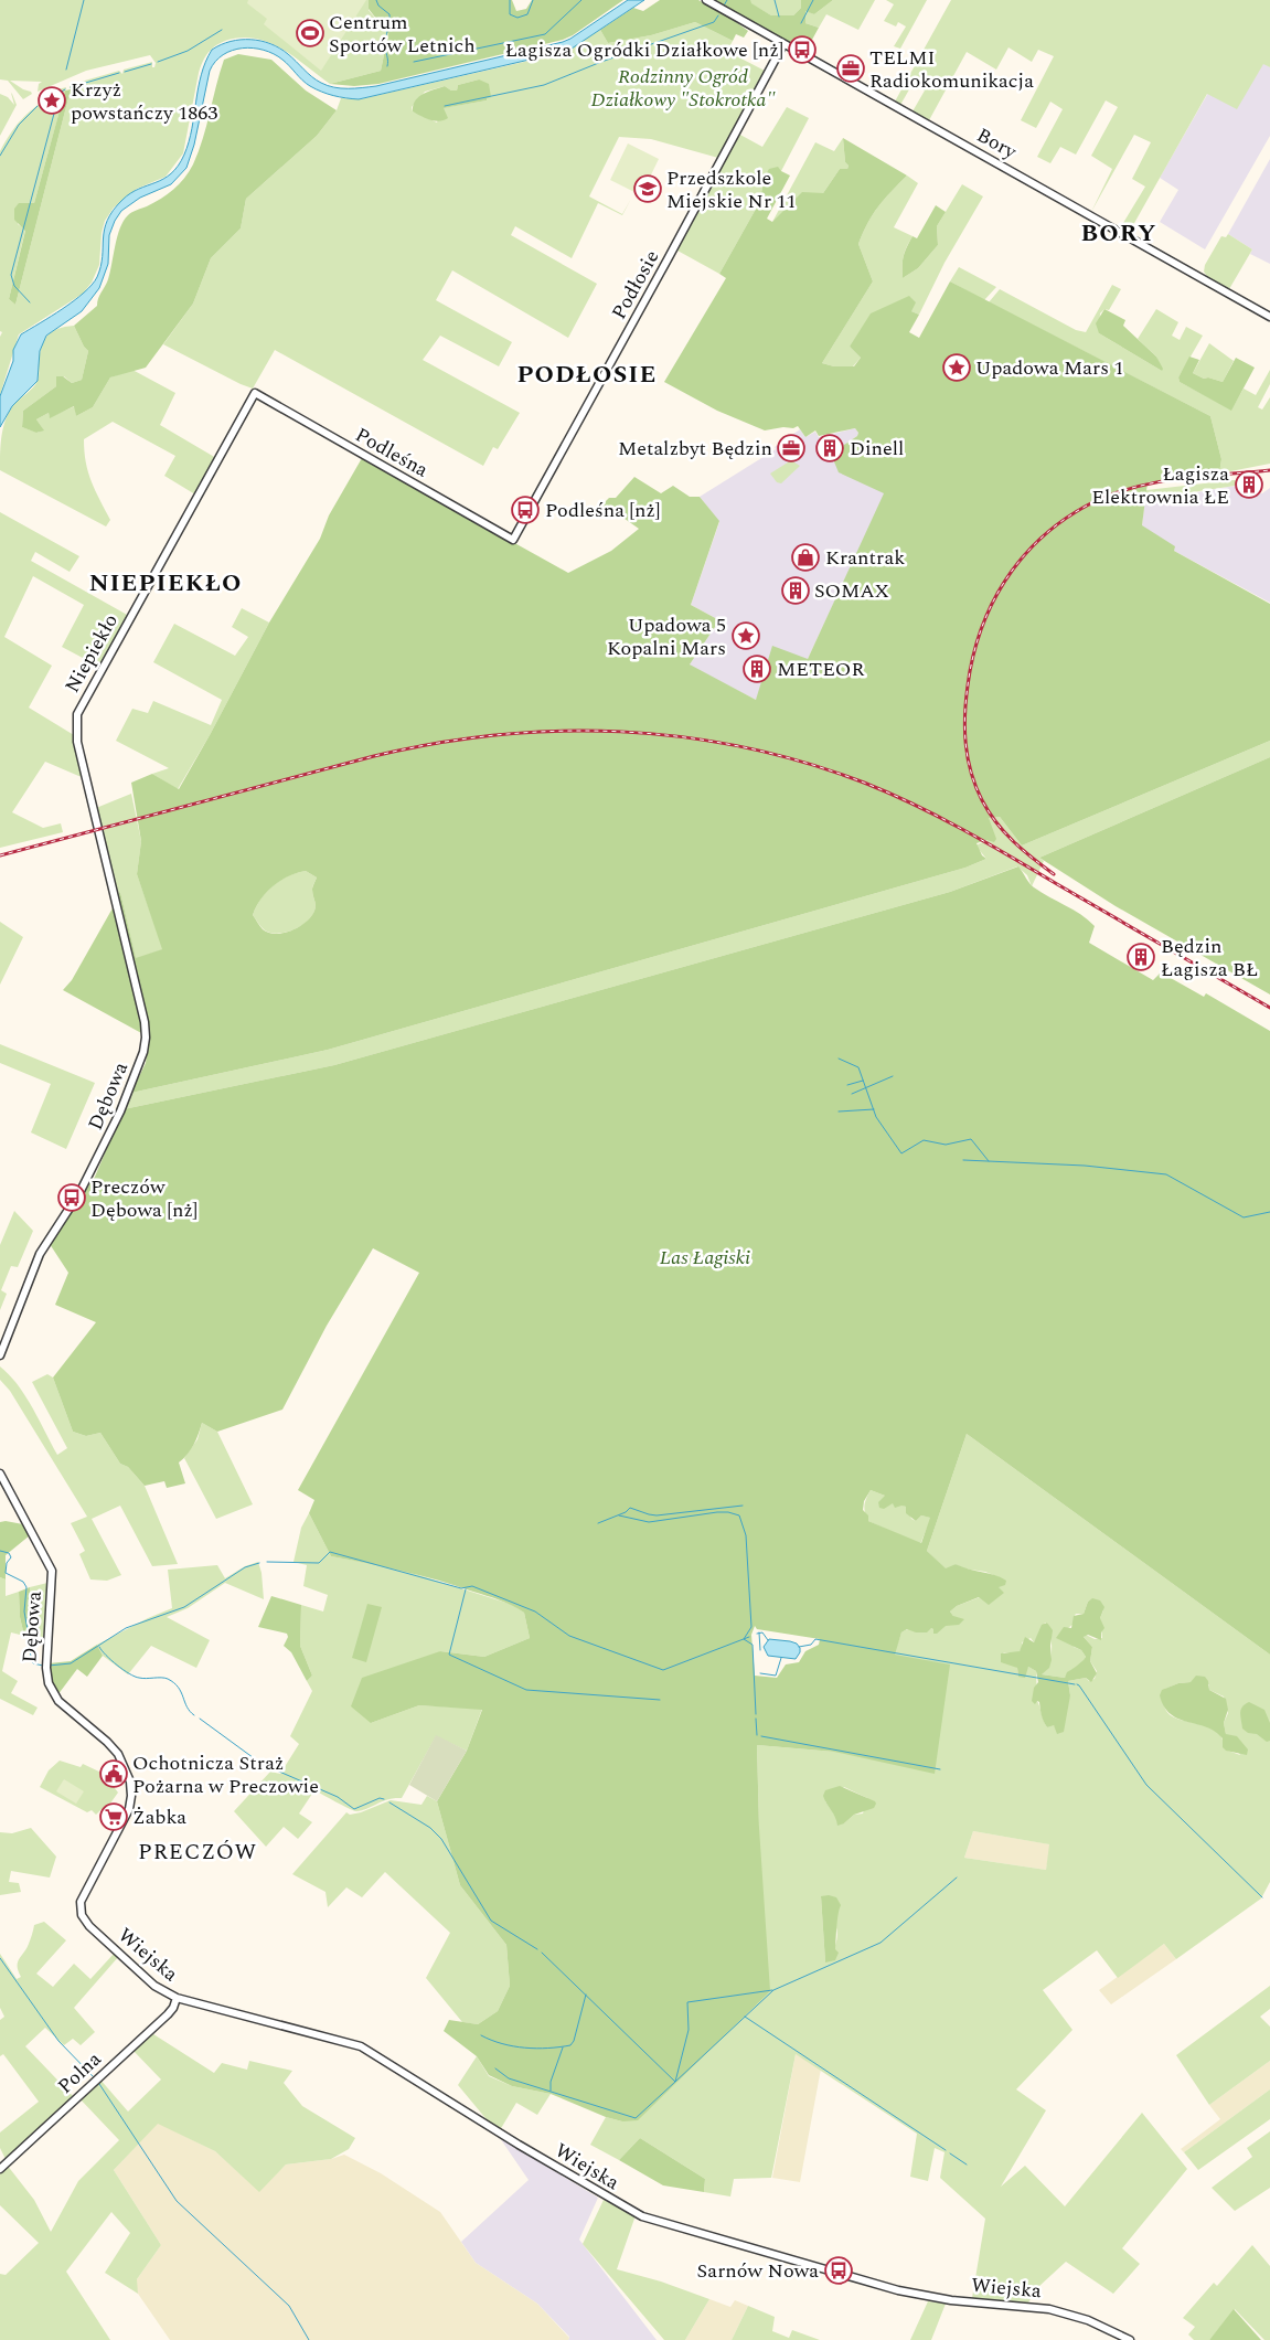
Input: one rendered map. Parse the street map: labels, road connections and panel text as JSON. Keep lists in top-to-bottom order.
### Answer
{
  "streets": {
    "street": [
      "Bory",
      "Podłosie",
      "Podleśna",
      "Niepiekło",
      "Dębowa",
      "Wiejska",
      "Polna"
    ]
  },
  "crossings": [
    ["Bory", "Podłosie"],
    ["Podłosie", "Podleśna"],
    ["Podleśna", "Niepiekło"],
    ["Niepiekło", "Dębowa"],
    ["Dębowa", "Wiejska"],
    ["Wiejska", "Polna"]
  ],
  "districts": [
    "BORY",
    "PODŁOSIE",
    "NIEPIEKŁO",
    "PRECZÓW"
  ],
  "parks": ["Rodzinny Ogród Działkowy \"Stokrotka\"", "Las Łagiski"],
  "places": {
    "sports": ["Centrum Sportów Letnich"],
    "bus stop": [
      "Łagisza Ogródki Działkowe [nż]",
      "Podleśna [nż]",
      "Preczów Dębowa [nż]",
      "Sarnów Nowa"
    ],
    "office": ["TELMI Radiokomunikacja", "Metalzbyt Będzin"],
    "place": ["Krzyż powstańczy 1863", "Upadowa Mars 1", "Upadowa 5 Kopalni Mars"],
    "school or university": ["Przedszkole Miejskie Nr 11"],
    "building": [
      "Dinell",
      "Łagisza Elektrownia ŁE",
      "SOMAX",
      "METEOR",
      "Będzin Łagisza BŁ"
    ],
    "shop": ["Krantrak"],
    "public building": ["Ochotnicza Straż Pożarna w Preczowie"],
    "supermarket": ["Żabka"]
  }
}
